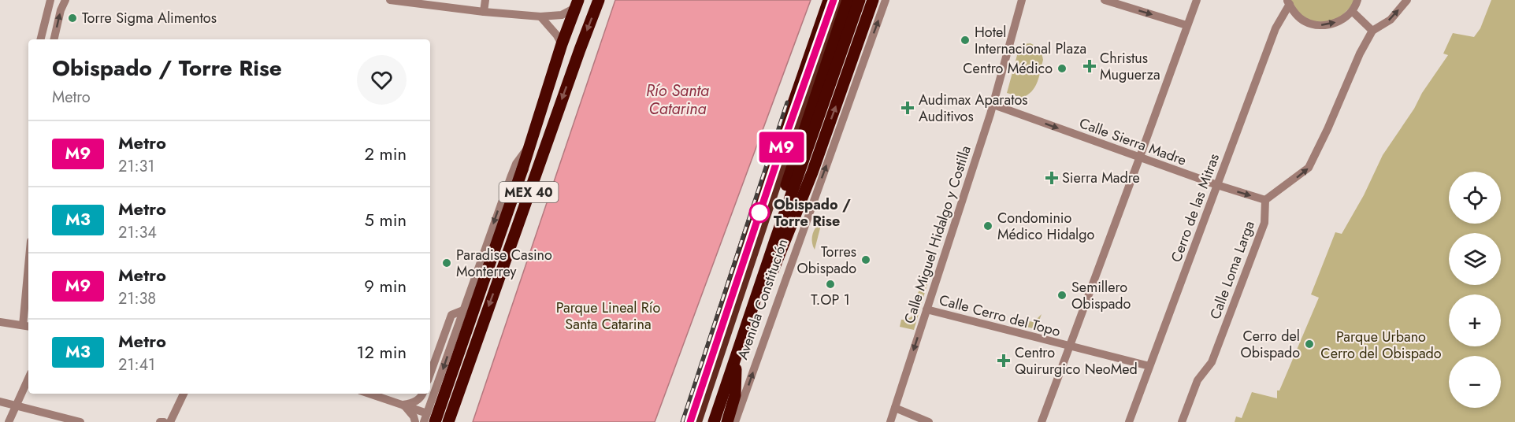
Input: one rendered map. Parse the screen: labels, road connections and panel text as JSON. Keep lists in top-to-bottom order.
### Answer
{
  "streets": {
    "highway": ["MEX 40", "Avenida Constitución"],
    "street": [
      "Calle Sierra Madre",
      "Cerro de las Mitras",
      "Calle Miguel Hidalgo y Costilla",
      "Calle Loma Larga",
      "Calle Cerro del Topo"
    ]
  },
  "crossings": [
    ["Calle Sierra Madre", "Cerro de las Mitras"],
    ["Calle Sierra Madre", "Calle Miguel Hidalgo y Costilla"],
    ["Calle Sierra Madre", "Calle Loma Larga"],
    ["Cerro de las Mitras", "Calle Cerro del Topo"],
    ["Calle Miguel Hidalgo y Costilla", "Calle Cerro del Topo"]
  ],
  "one_way": ["Calle Sierra Madre"],
  "water": ["Río Santa Catarina"],
  "parks": ["Parque Lineal Río Santa Catarina", "Parque Urbano Cerro del Obispado"],
  "places": {
    "other": [
      "Torre Sigma Alimentos",
      "Hotel Internacional Plaza",
      "Centro Médico",
      "Obispado / Torre Rise",
      "Condominio Médico Hidalgo",
      "Torres Obispado",
      "Paradise Casino Monterrey",
      "T.OP 1",
      "Semillero Obispado",
      "Cerro del Obispado"
    ],
    "health": [
      "Christus Muguerza",
      "Audimax Aparatos Auditivos",
      "Sierra Madre",
      "Centro Quirurgico NeoMed"
    ]
  },
  "lines": ["metro line M9"],
  "page": {
    "on_map": "M9",
    "heading": ["Obispado / Torre Rise", "Metro"],
    "list": [
      {
        "mark": "M9",
        "name": "Metro",
        "note": "21:31",
        "value": "2 min"
      },
      {
        "mark": "M3",
        "name": "Metro",
        "note": "21:34",
        "value": "5 min"
      },
      {
        "mark": "M9",
        "name": "Metro",
        "note": "21:38",
        "value": "9 min"
      },
      {
        "mark": "M3",
        "name": "Metro",
        "note": "21:41",
        "value": "12 min"
      }
    ],
    "map_buttons": ["+", "−"]
  }
}
